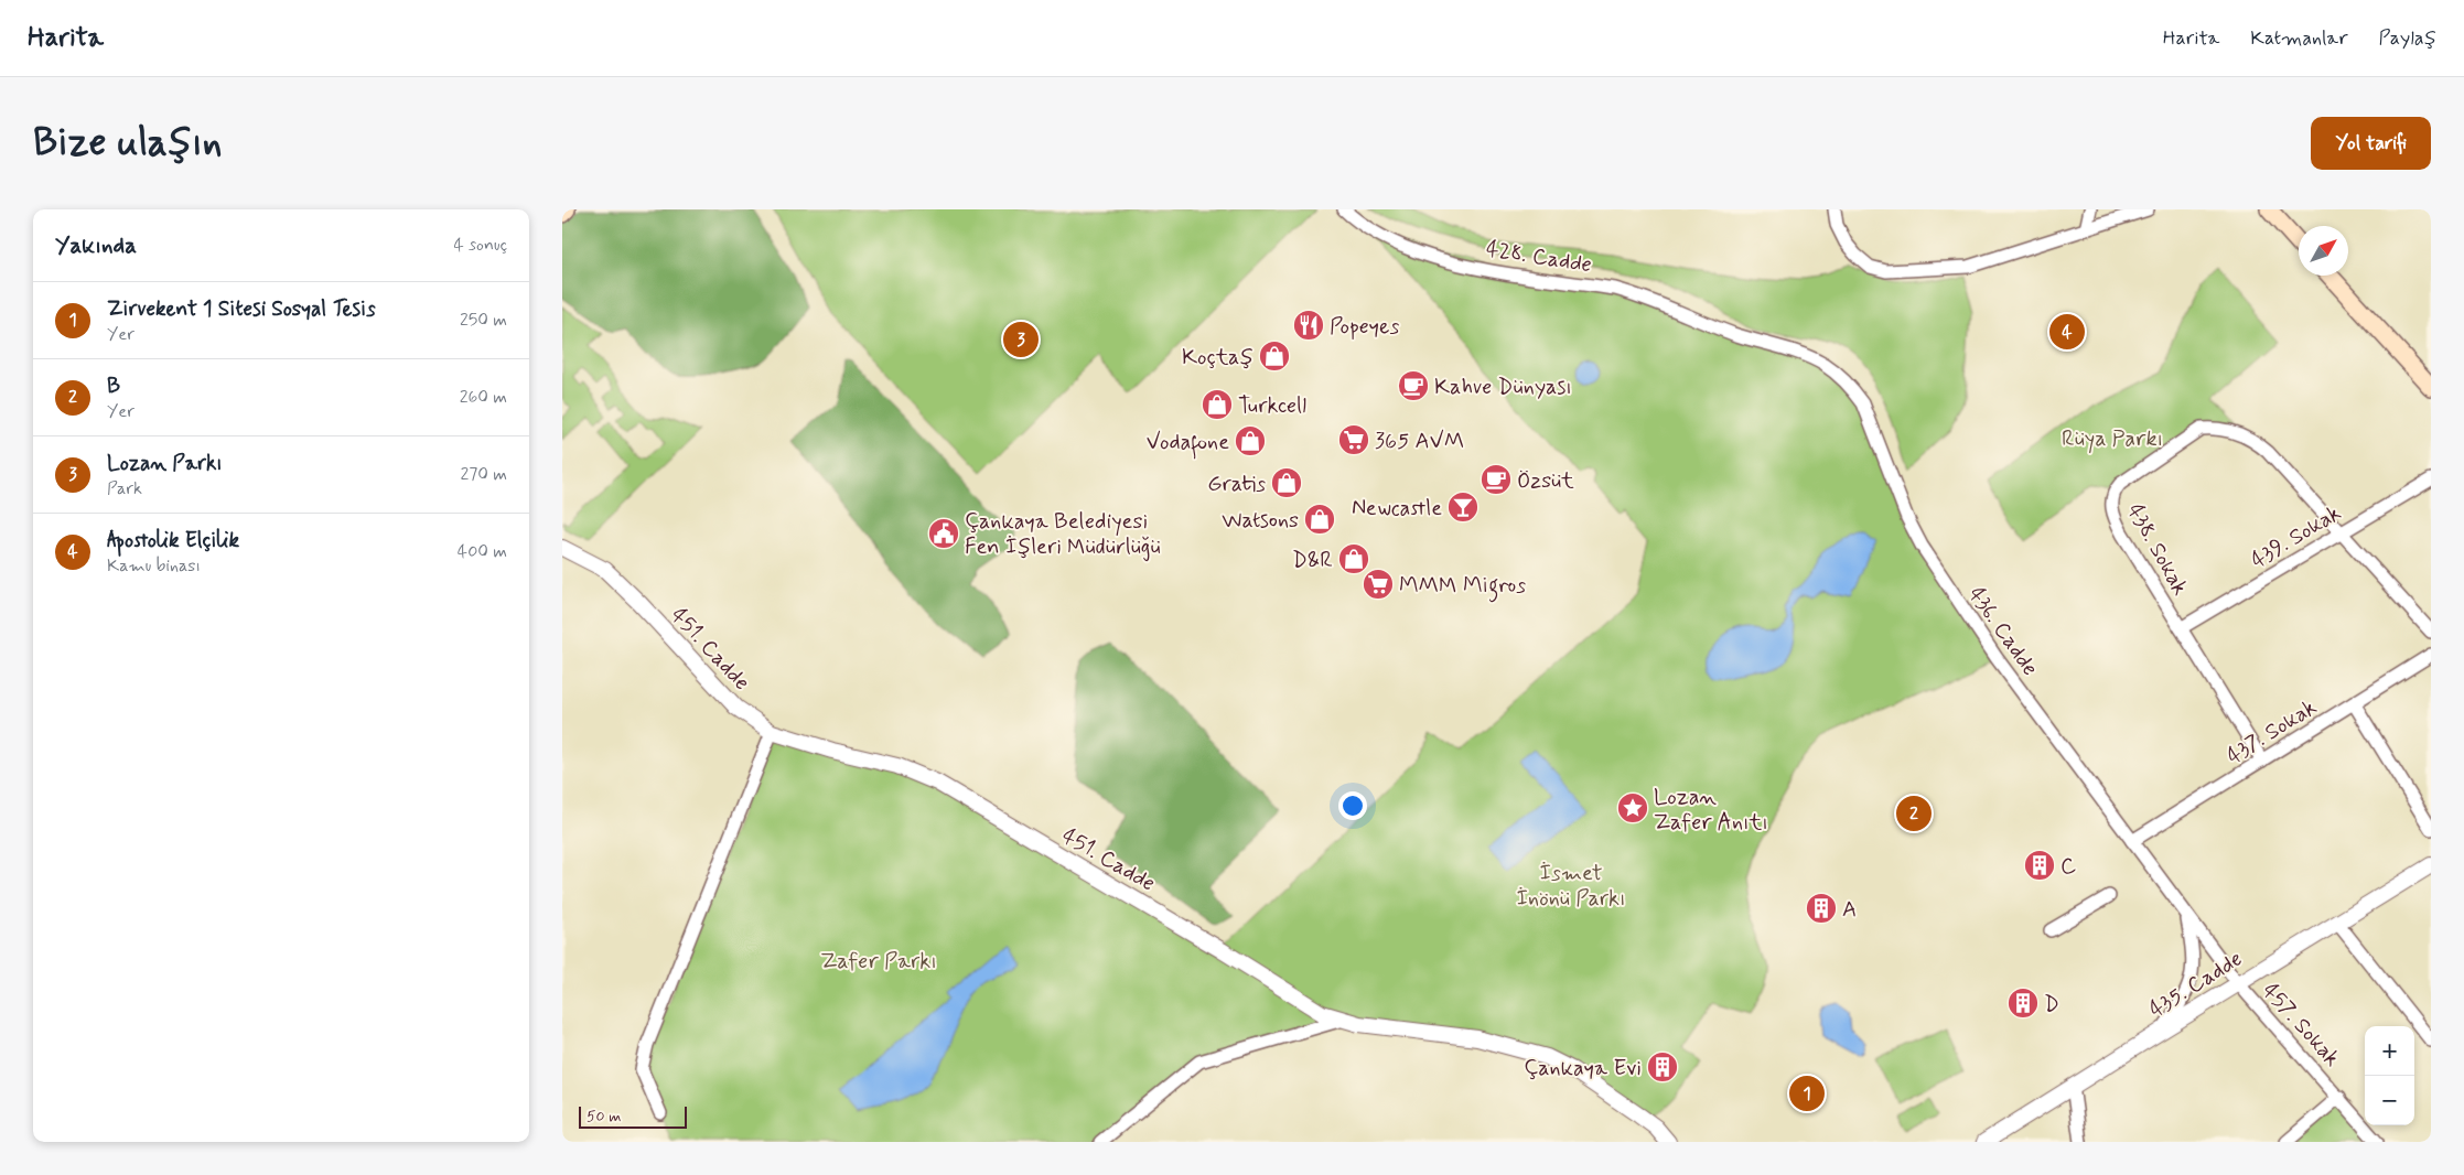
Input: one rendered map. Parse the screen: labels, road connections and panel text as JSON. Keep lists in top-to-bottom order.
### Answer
{
  "streets": {
    "street": [
      "428. Cadde",
      "439. Sokak",
      "438. Sokak",
      "436. Cadde",
      "451. Cadde",
      "437. Sokak",
      "435. Cadde",
      "457. Sokak"
    ]
  },
  "crossings": [
    ["428. Cadde", "436. Cadde"],
    ["439. Sokak", "438. Sokak"],
    ["438. Sokak", "437. Sokak"],
    ["436. Cadde", "437. Sokak"],
    ["436. Cadde", "435. Cadde"],
    ["436. Cadde", "457. Sokak"],
    ["435. Cadde", "457. Sokak"]
  ],
  "parks": ["Rüya Parkı", "İsmet İnönü Parkı", "Zafer Parkı"],
  "places": {
    "restaurant": ["Popeyes"],
    "shop": [
      "Koçtaş",
      "Turkcell",
      "Vodafone",
      "Gratis",
      "Watsons",
      "D&R"
    ],
    "cafe": ["Kahve Dünyası", "Özsüt"],
    "supermarket": ["365 AVM", "MMM Migros"],
    "bar": ["Newcastle"],
    "public building": ["Çankaya Belediyesi Fen İşleri Müdürlüğü"],
    "place": ["Lozan Zafer Anıtı"],
    "building": [
      "C",
      "A",
      "D",
      "Çankaya Evi"
    ]
  },
  "scale_bar": "50 m",
  "north": "top right",
  "page": {
    "header": "Harita",
    "nav": ["Harita", "Katmanlar", "Paylaş"],
    "buttons": "Yol tarifi",
    "title": "Bize ulaşın",
    "heading": ["Yakında", "4 sonuç"],
    "list": [
      {
        "mark": "1",
        "name": "Zirvekent 1 Sitesi Sosyal Tesis",
        "note": "Yer",
        "value": "250 m"
      },
      {
        "mark": "2",
        "name": "B",
        "note": "Yer",
        "value": "260 m"
      },
      {
        "mark": "3",
        "name": "Lozan Parkı",
        "note": "Park",
        "value": "270 m"
      },
      {
        "mark": "4",
        "name": "Apostolik Elçilik",
        "note": "Kamu binası",
        "value": "400 m"
      }
    ],
    "pins": [
      "4",
      "3",
      "2",
      "1"
    ],
    "map_buttons": ["+", "−"],
    "scale": "50 m"
  }
}
